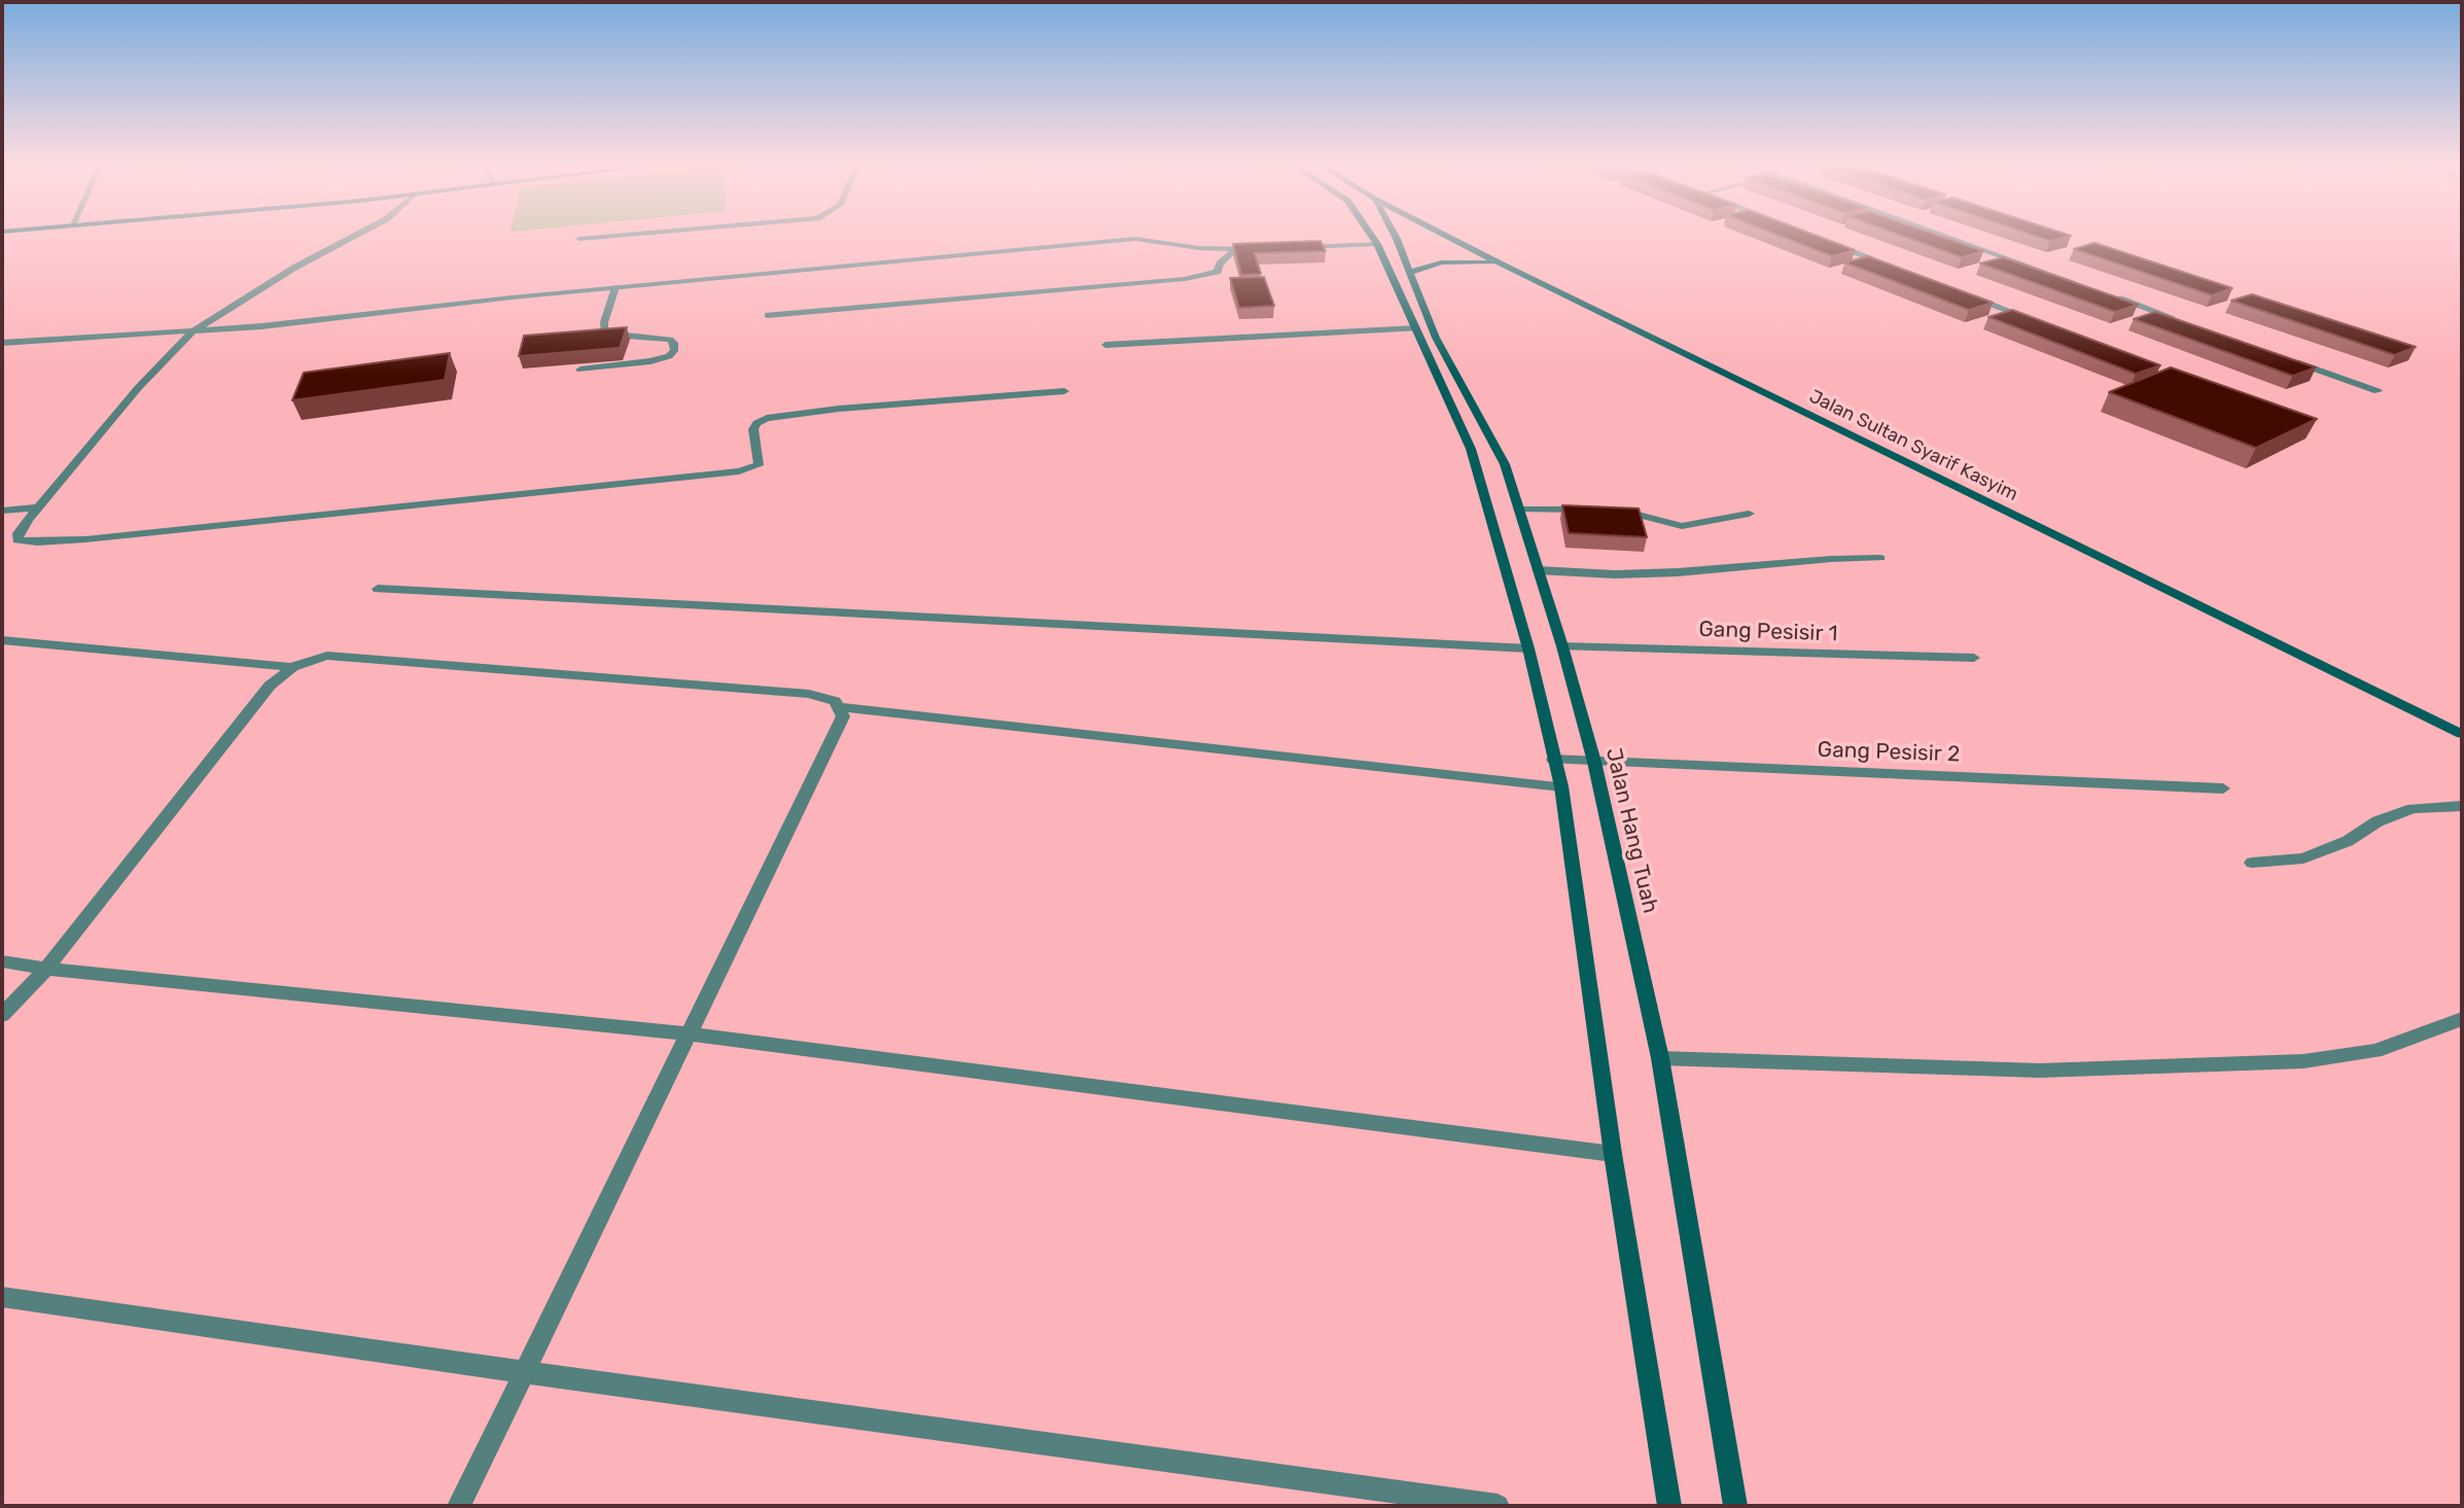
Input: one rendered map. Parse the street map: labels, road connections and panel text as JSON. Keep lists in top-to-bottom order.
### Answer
{
  "streets": {
    "main road": ["Jalan Sultan Syarif Kasyim", "Jalan Hang Tuah"],
    "street": ["Gang Pesisir 1", "Gang Pesisir 2"]
  },
  "crossings": [
    ["Gang Pesisir 1", "Jalan Hang Tuah"],
    ["Gang Pesisir 2", "Jalan Hang Tuah"]
  ]
}
